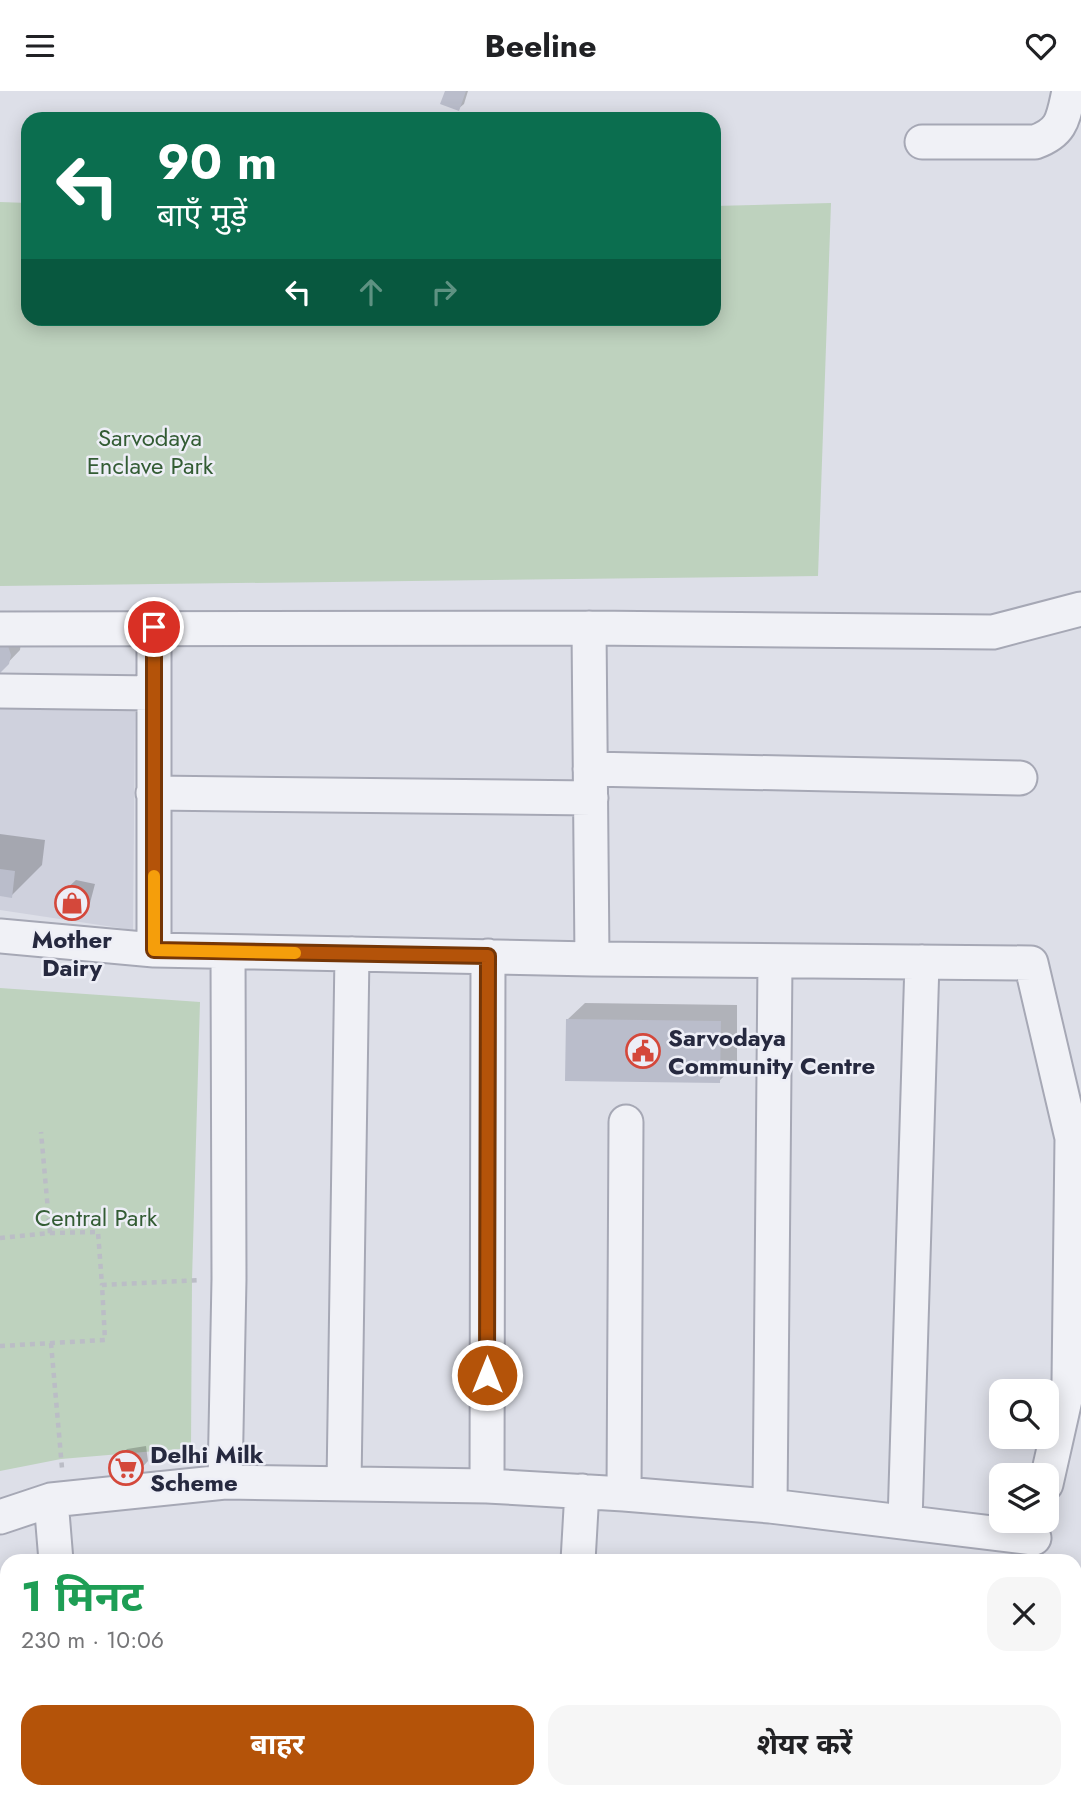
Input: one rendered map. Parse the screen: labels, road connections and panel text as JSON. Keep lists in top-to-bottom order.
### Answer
{
  "parks": ["Sarvodaya Enclave Park", "Central Park"],
  "places": {
    "shop": ["Mother Dairy"],
    "public building": ["Sarvodaya Community Centre"],
    "supermarket": ["Delhi Milk Scheme"]
  },
  "page": {
    "header": "Beeline",
    "turn": ["90 m", "बाएँ मुड़ें"],
    "heading": ["1 मिनट", "230 m · 10:06"],
    "buttons": ["बाहर", "शेयर करें"]
  }
}
